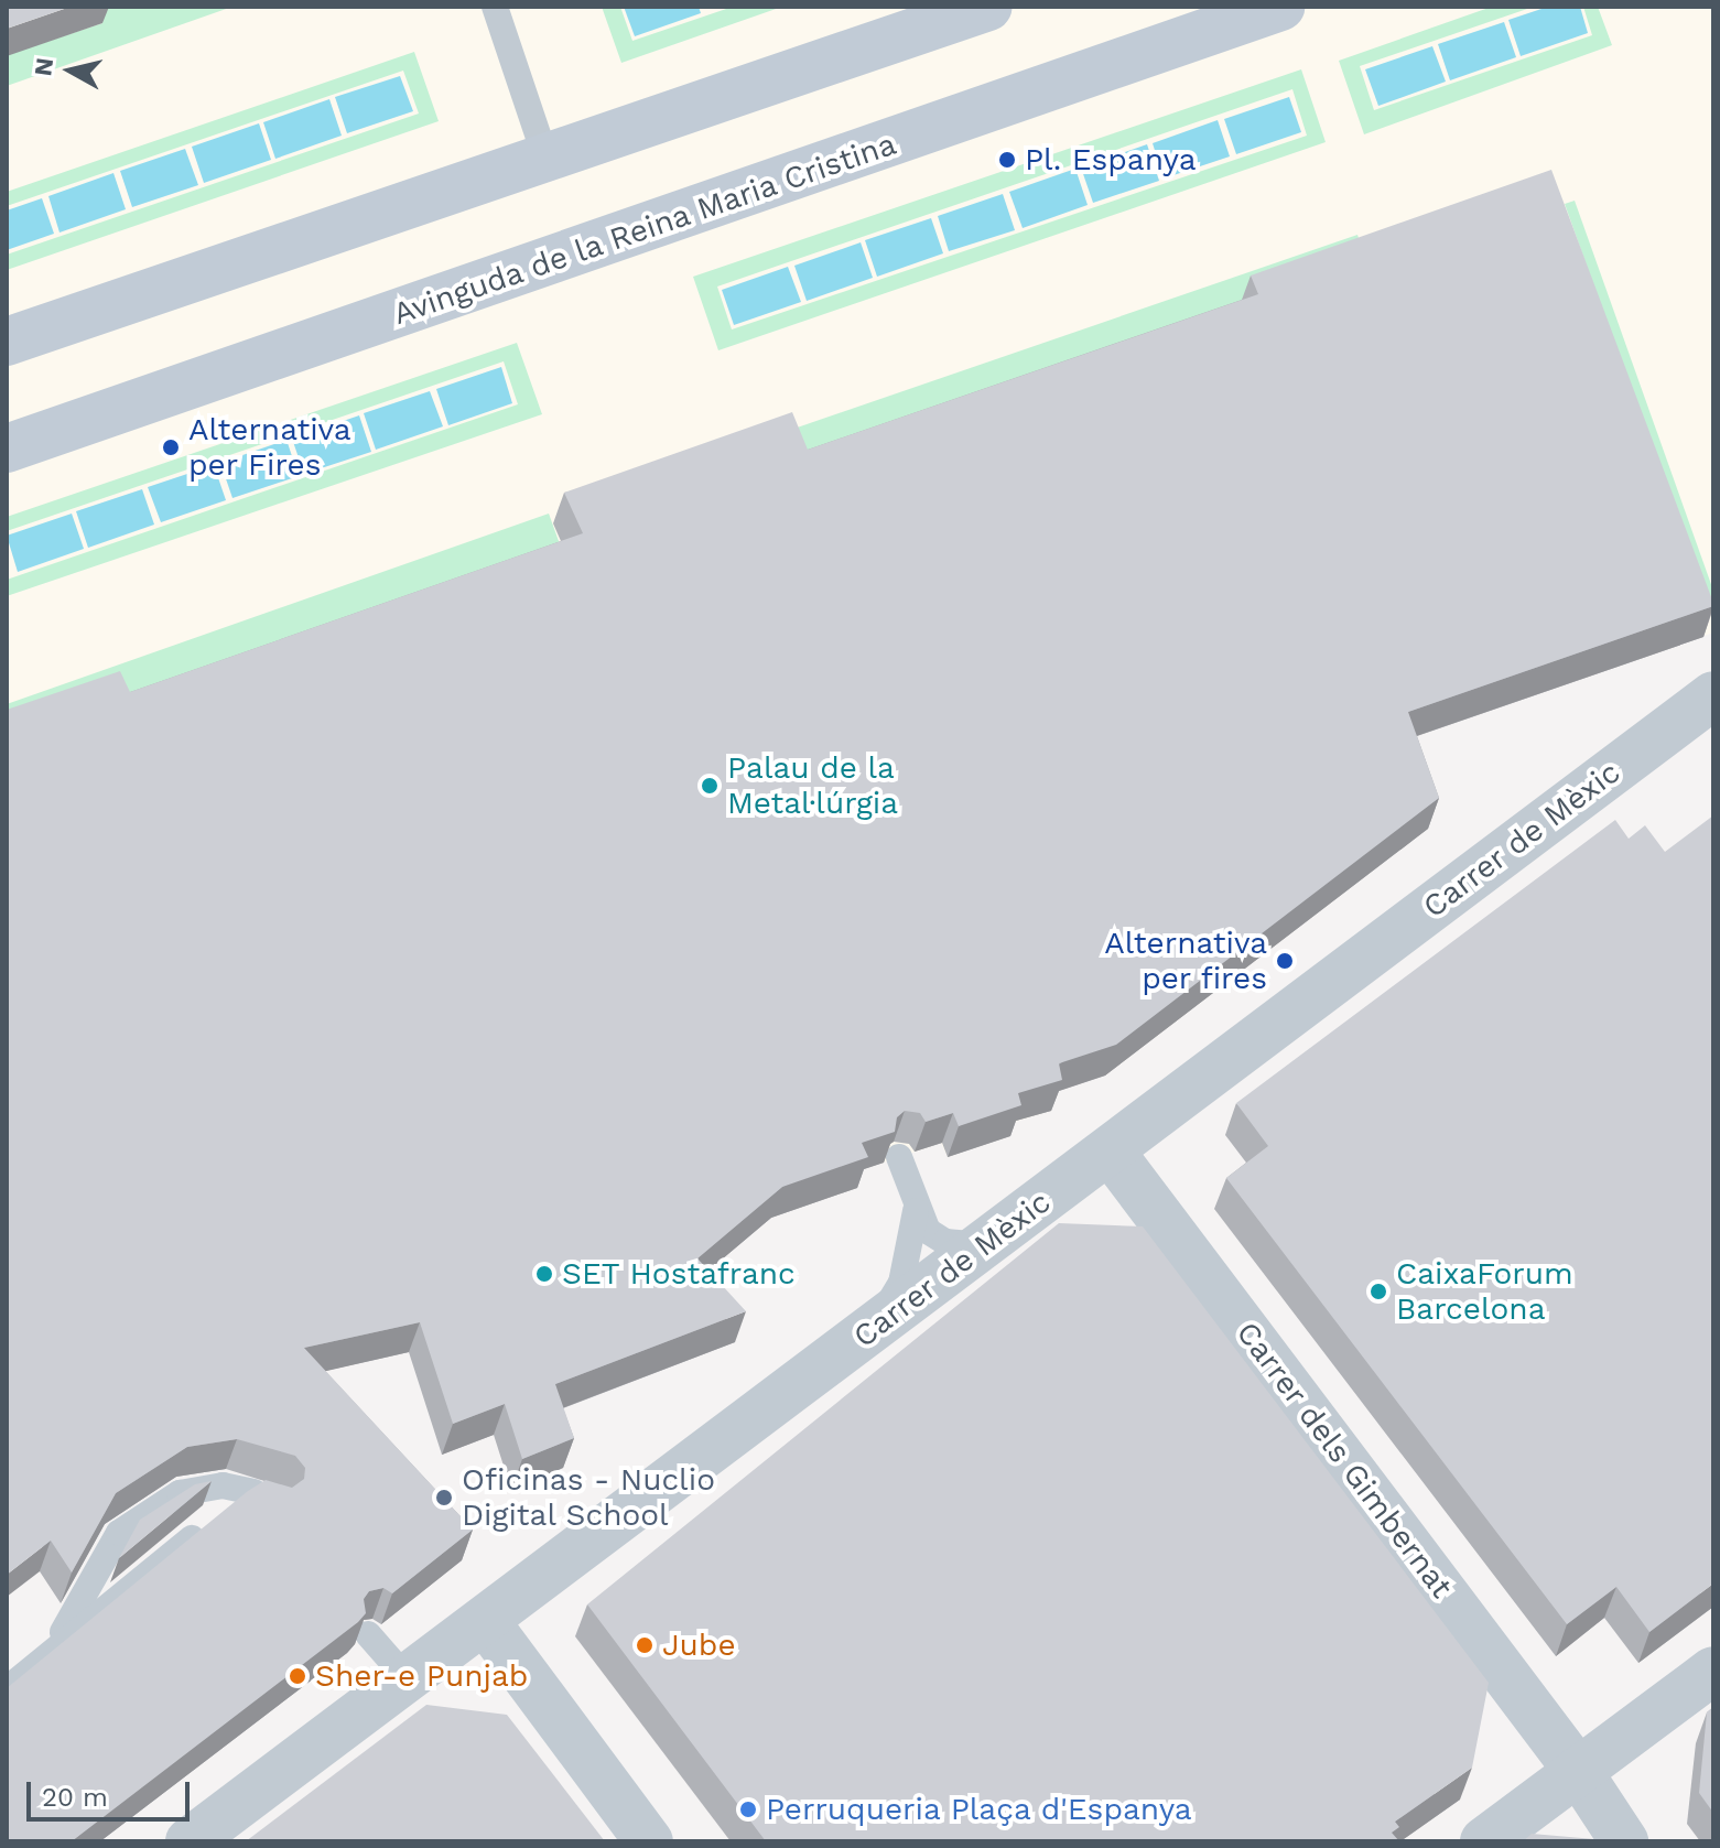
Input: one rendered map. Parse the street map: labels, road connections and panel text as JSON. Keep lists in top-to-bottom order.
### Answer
{
  "streets": {
    "street": ["Avinguda de la Reina Maria Cristina", "Carrer de Mèxic", "Carrer dels Gimbernat"]
  },
  "crossings": [
    ["Carrer de Mèxic", "Carrer dels Gimbernat"]
  ],
  "places": [
    "Pl. Espanya",
    "Alternativa per Fires",
    "Palau de la Metal·lúrgia",
    "Alternativa per fires",
    "SET Hostafranc",
    "CaixaForum Barcelona",
    "Oficinas - Nuclio Digital School",
    "Jube",
    "Sher-e Punjab",
    "Perruqueria Plaça d'Espanya"
  ],
  "scale_bar": "20 m",
  "north": "left"
}
